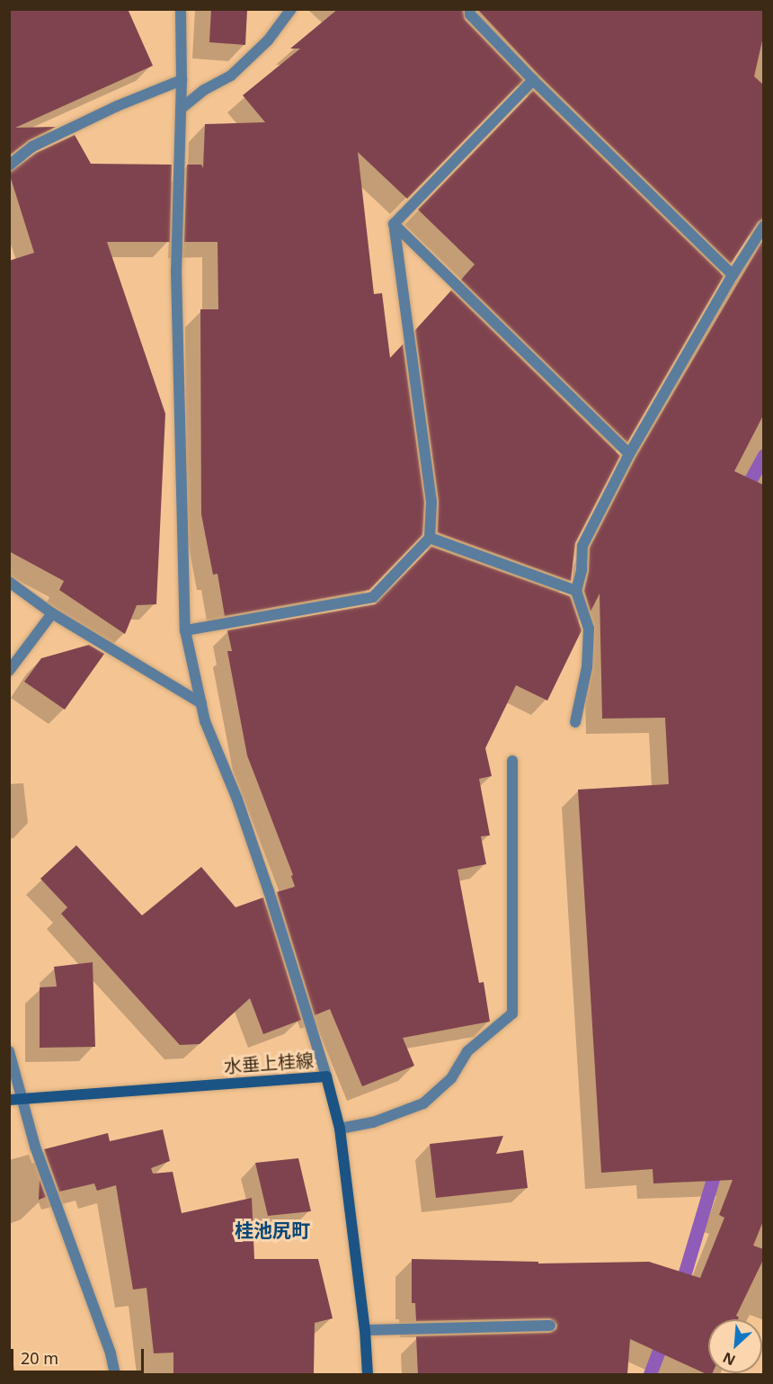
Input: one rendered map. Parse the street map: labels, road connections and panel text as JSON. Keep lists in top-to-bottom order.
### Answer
{
  "streets": {
    "main road": ["水垂上桂線"]
  },
  "districts": ["桂池尻町"],
  "scale_bar": "20 m",
  "north": "bottom left"
}
